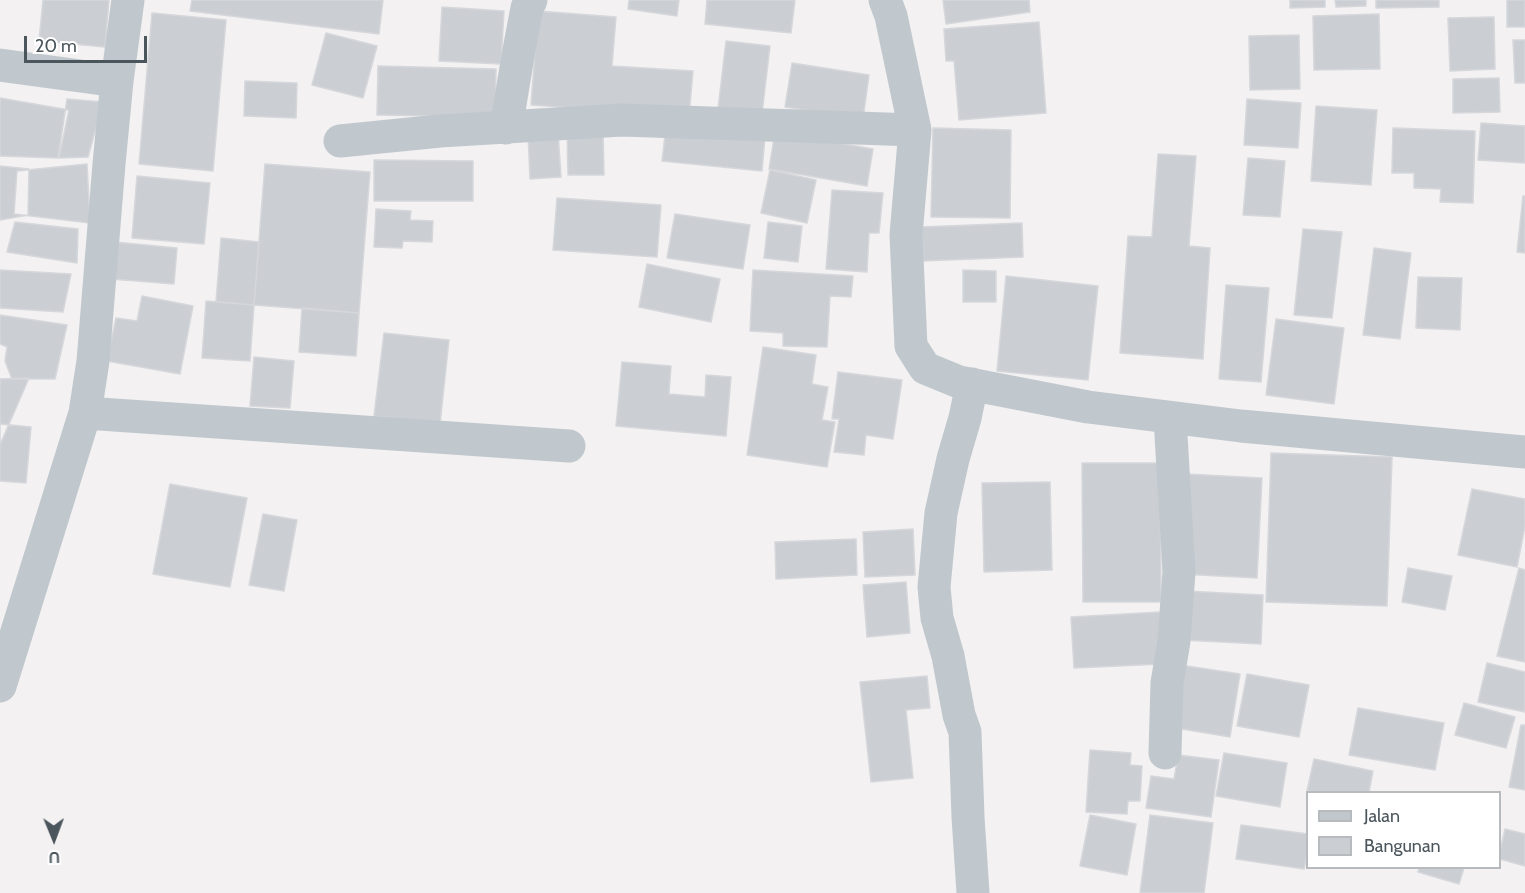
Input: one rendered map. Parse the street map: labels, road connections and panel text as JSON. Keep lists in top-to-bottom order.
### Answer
{
  "legend": ["Jalan", "Bangunan"],
  "scale_bar": "20 m",
  "north": "bottom"
}
